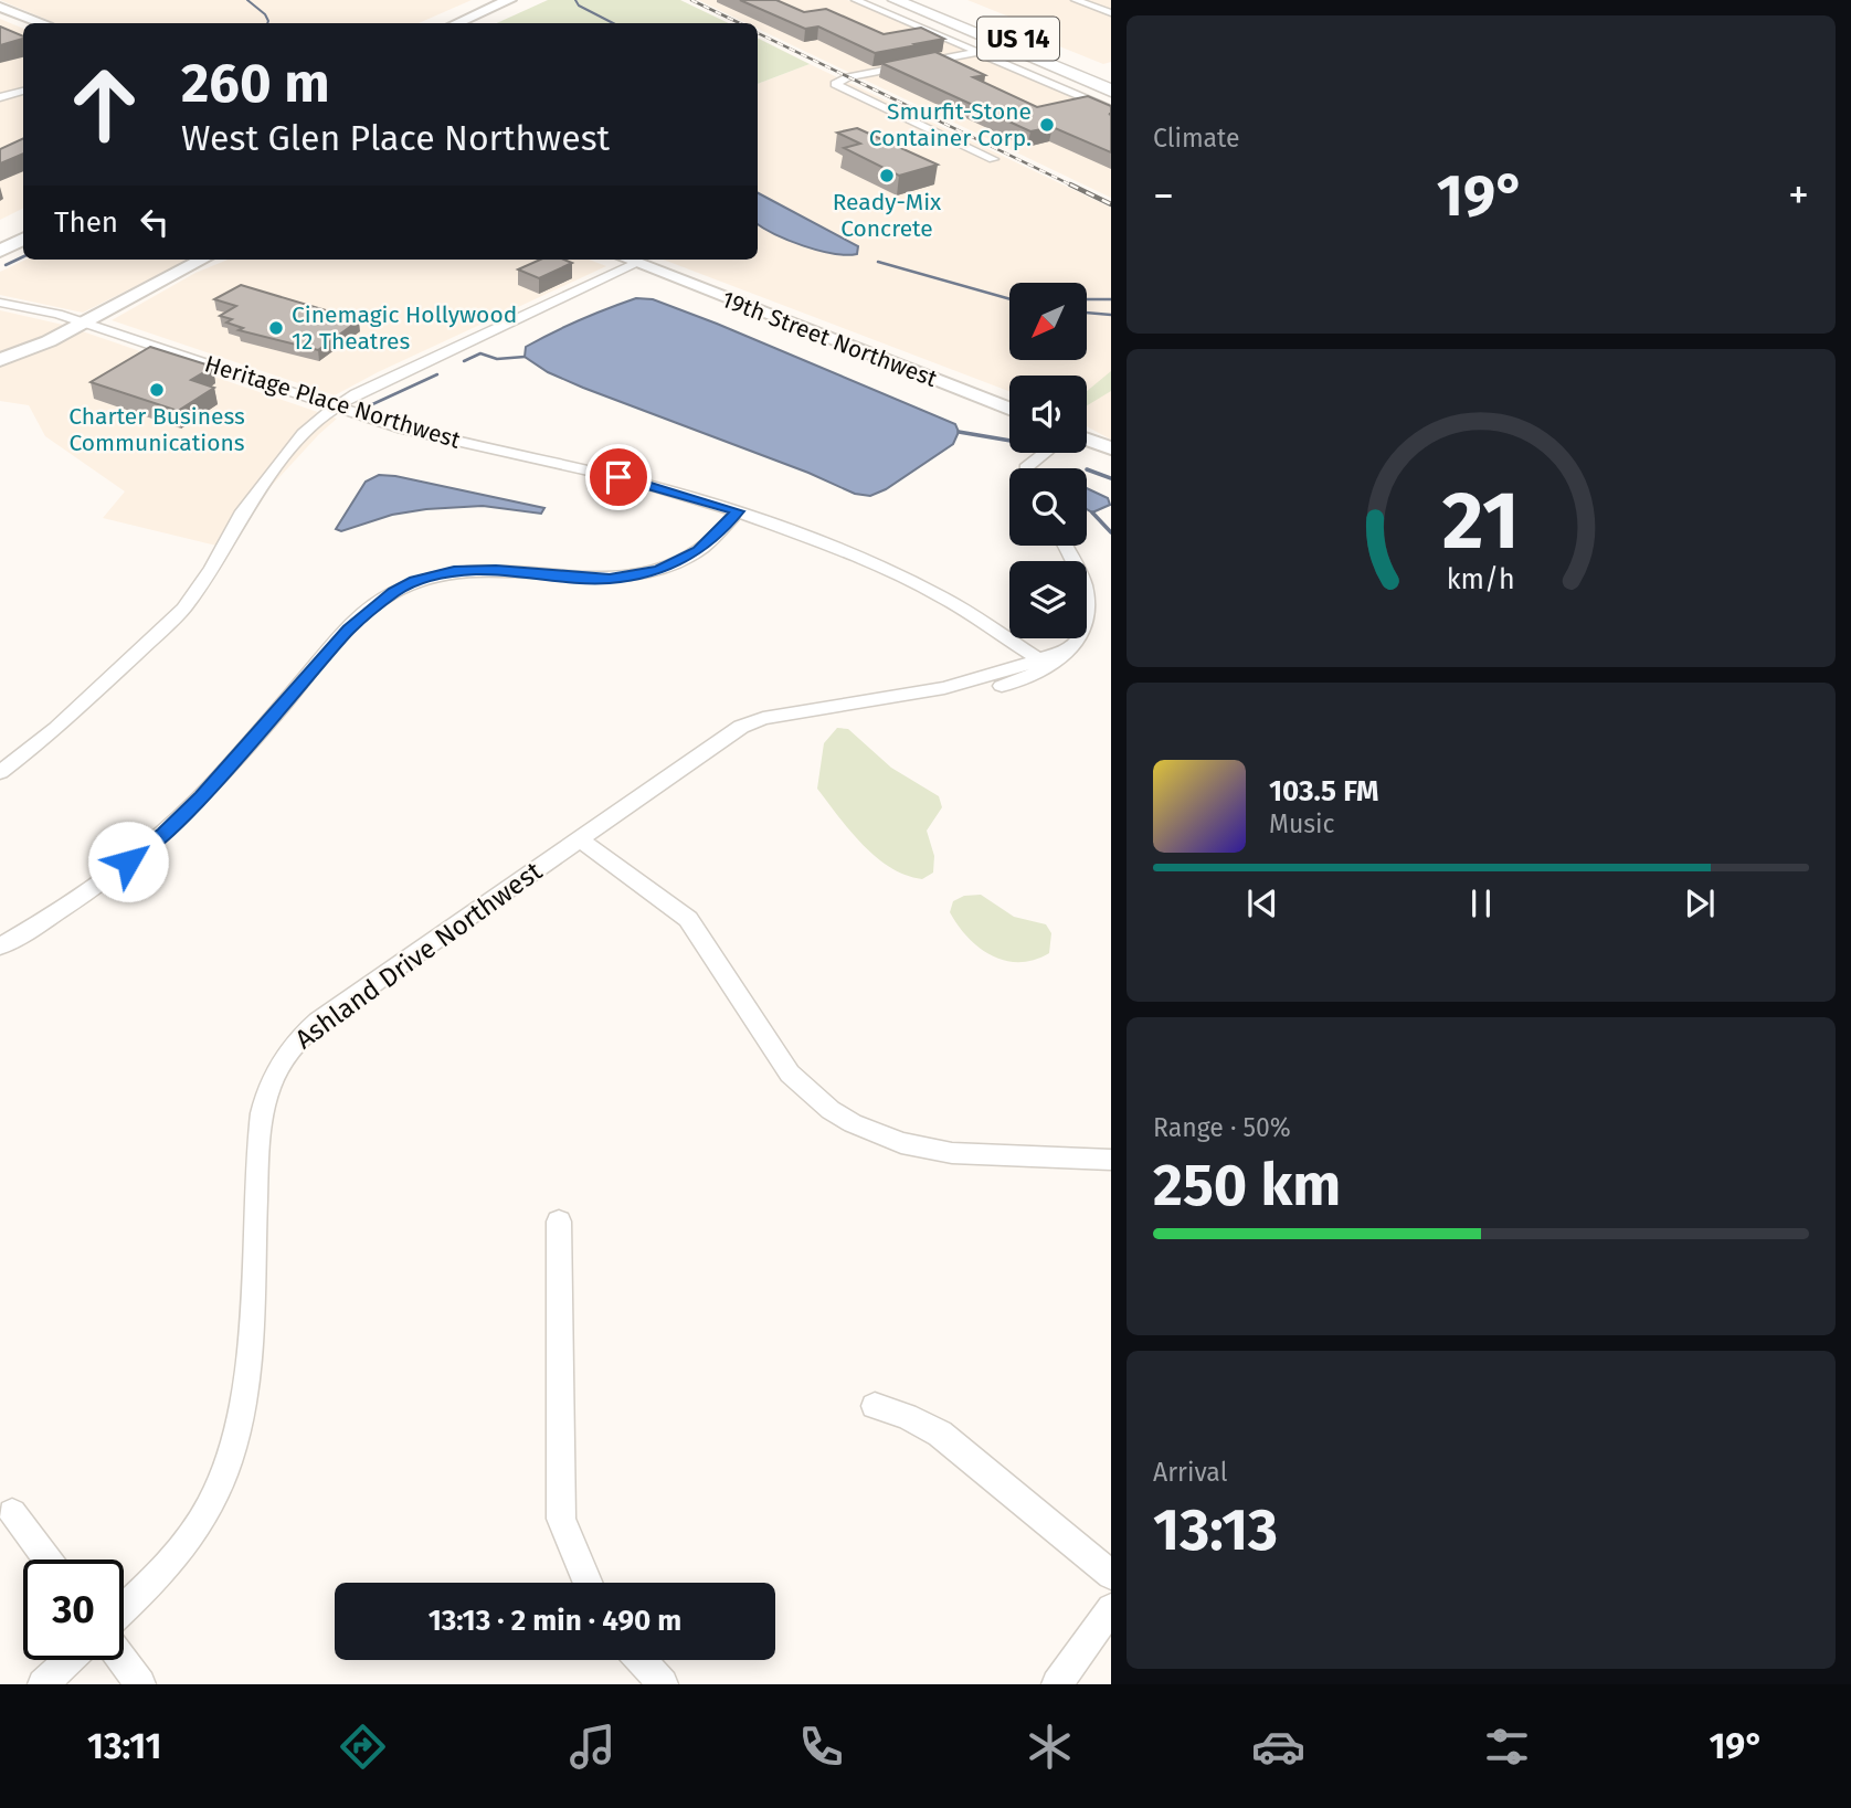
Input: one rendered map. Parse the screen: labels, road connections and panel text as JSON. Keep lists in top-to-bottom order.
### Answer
{
  "streets": {
    "highway": ["US 14"],
    "street": ["19th Street Northwest", "Heritage Place Northwest", "Ashland Drive Northwest"]
  },
  "crossings": [
    ["Heritage Place Northwest", "Ashland Drive Northwest"]
  ],
  "places": [
    "Smurfit-Stone Container Corp.",
    "Ready-Mix Concrete",
    "Cinemagic Hollywood 12 Theatres",
    "Charter Business Communications"
  ],
  "north": "bottom left",
  "page": {
    "tile": [
      "Climate",
      ["Range · 50%", "250 km"],
      ["Arrival", "13:13"]
    ],
    "turn": ["260 m", "West Glen Place Northwest"],
    "heat": ["−", "19°", "+"],
    "then": "Then",
    "song": ["103.5 FM", "Music"],
    "limit": "30",
    "trip": "13:13 · 2 min · 490 m",
    "tabs": ["13:11", "19°"],
    "gauge": ["21", "km/h"]
  }
}
